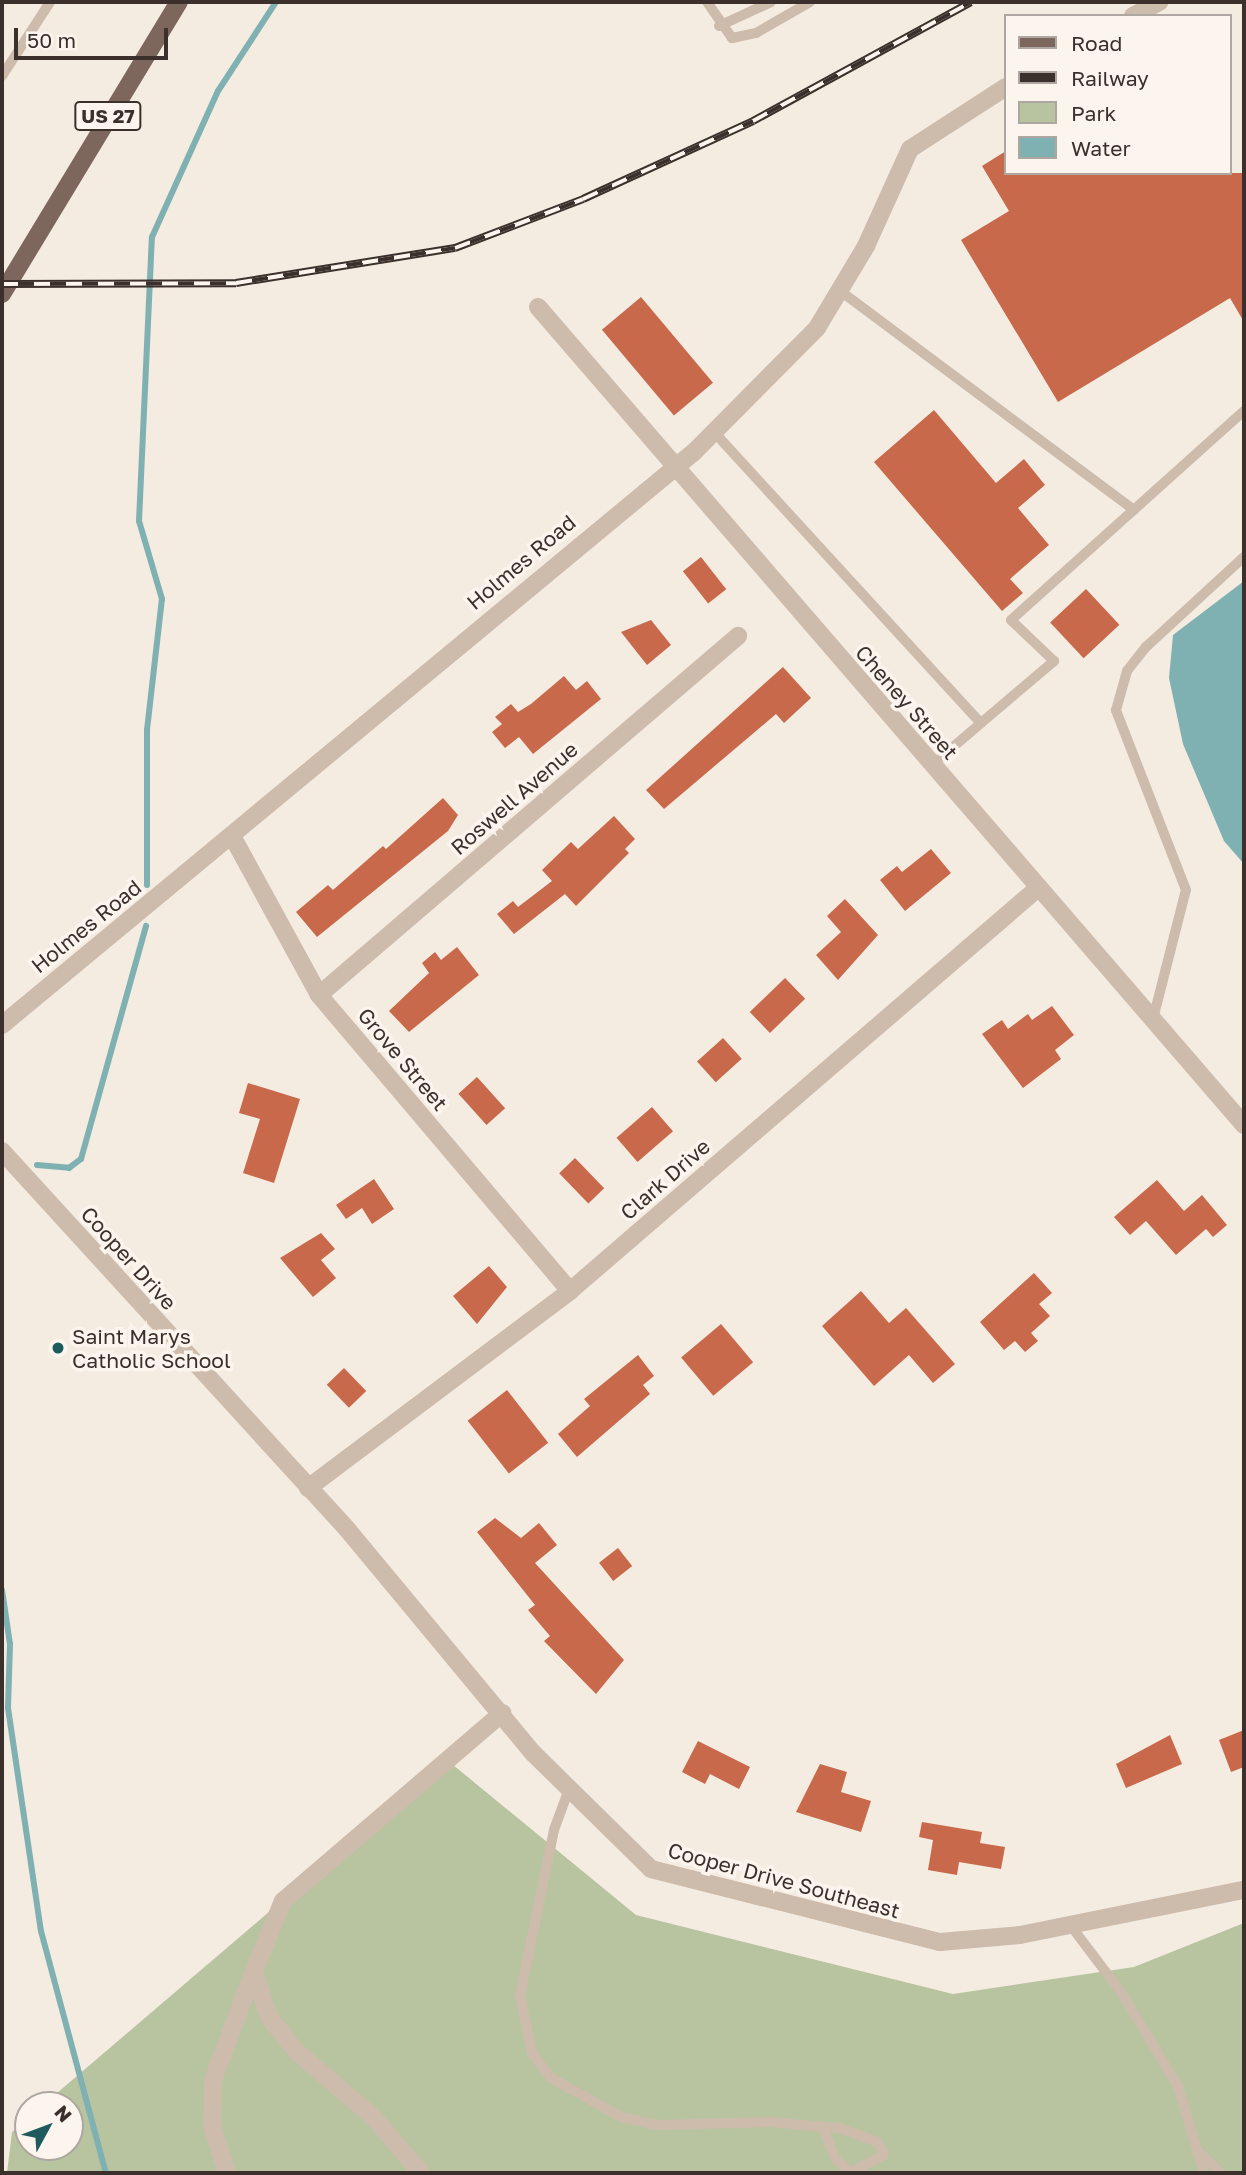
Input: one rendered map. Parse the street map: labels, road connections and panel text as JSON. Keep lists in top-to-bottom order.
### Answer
{
  "streets": {
    "main road": ["US 27"],
    "street": [
      "Holmes Road",
      "Cheney Street",
      "Roswell Avenue",
      "Grove Street",
      "Clark Drive",
      "Cooper Drive",
      "Cooper Drive Southeast"
    ]
  },
  "crossings": [
    ["Holmes Road", "Cheney Street"],
    ["Holmes Road", "Grove Street"],
    ["Cheney Street", "Clark Drive"],
    ["Roswell Avenue", "Grove Street"],
    ["Grove Street", "Clark Drive"],
    ["Clark Drive", "Cooper Drive"],
    ["Clark Drive", "Cooper Drive Southeast"],
    ["Cooper Drive", "Cooper Drive Southeast"]
  ],
  "places": ["Saint Marys Catholic School"],
  "legend": [
    "Road",
    "Railway",
    "Park",
    "Water"
  ],
  "scale_bar": "50 m",
  "north": "top right"
}
